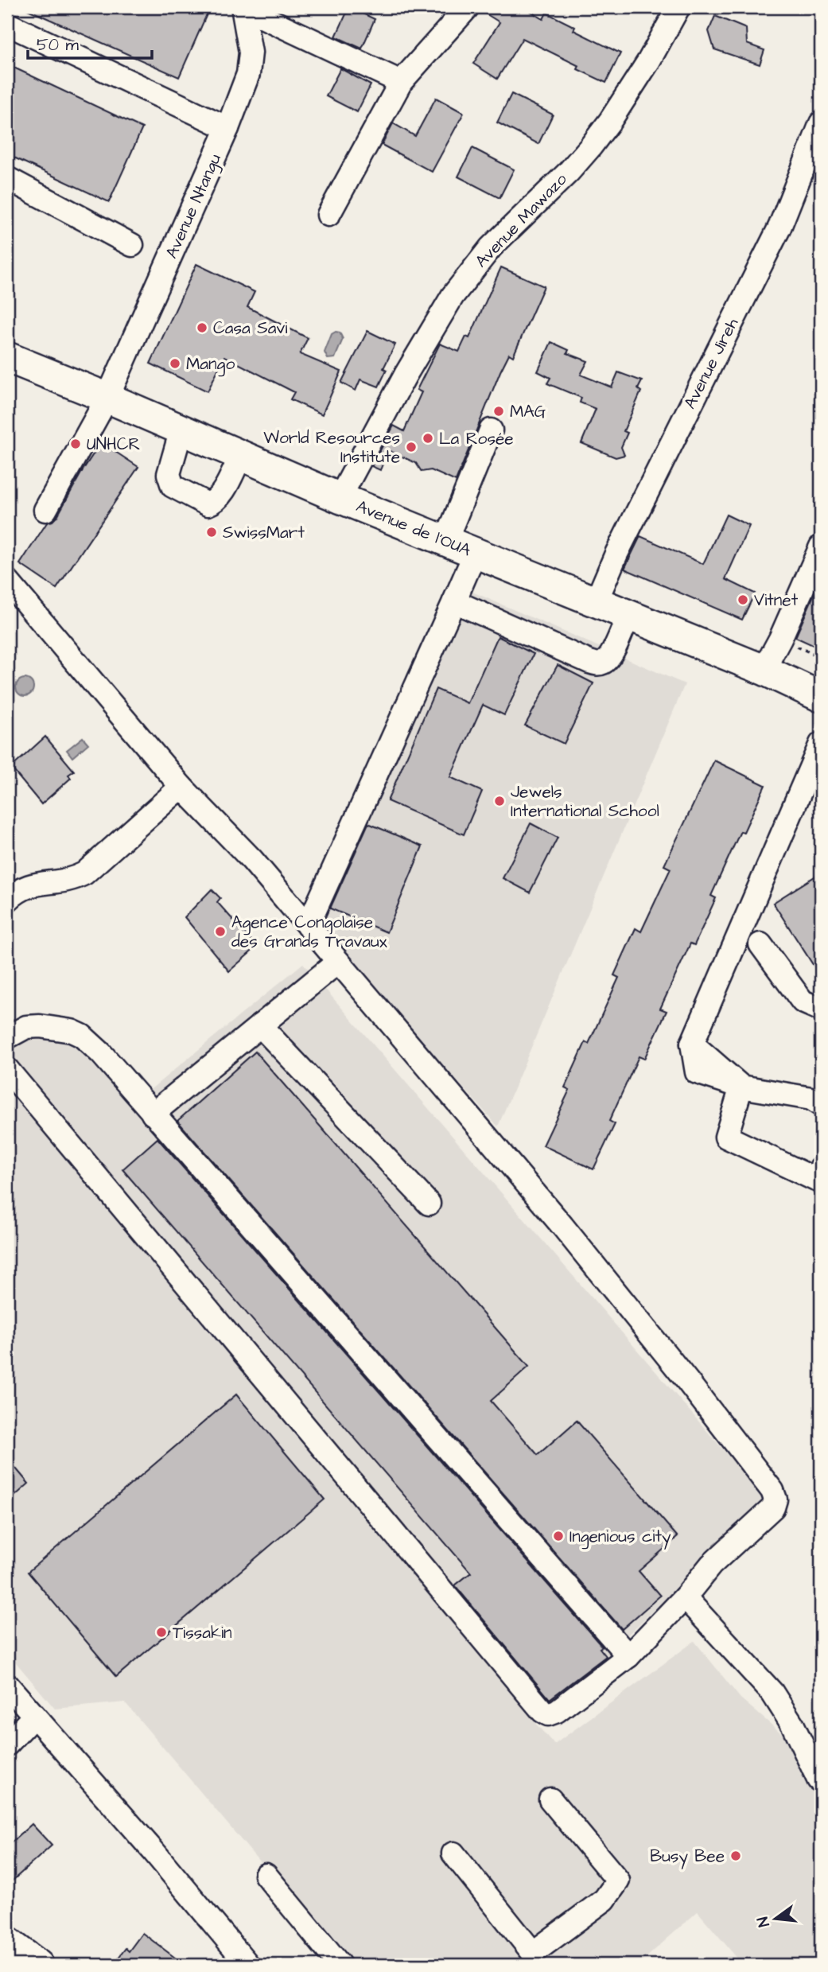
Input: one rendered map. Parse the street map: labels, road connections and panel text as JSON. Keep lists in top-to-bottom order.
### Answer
{
  "streets": {
    "main road": ["Avenue de l’OUA"],
    "street": ["Avenue Ntangu", "Avenue Mawazo", "Avenue Jireh"]
  },
  "crossings": [
    ["Avenue Ntangu", "Avenue de l’OUA"],
    ["Avenue Mawazo", "Avenue de l’OUA"],
    ["Avenue Jireh", "Avenue de l’OUA"]
  ],
  "places": [
    "Casa Savi",
    "Mango",
    "MAG",
    "La Rosée",
    "UNHCR",
    "World Resources Institute",
    "SwissMart",
    "Vitnet",
    "Jewels International School",
    "Agence Congolaise des Grands Travaux",
    "Ingenious city",
    "Tissakin",
    "Busy Bee"
  ],
  "scale_bar": "50 m",
  "north": "left"
}
